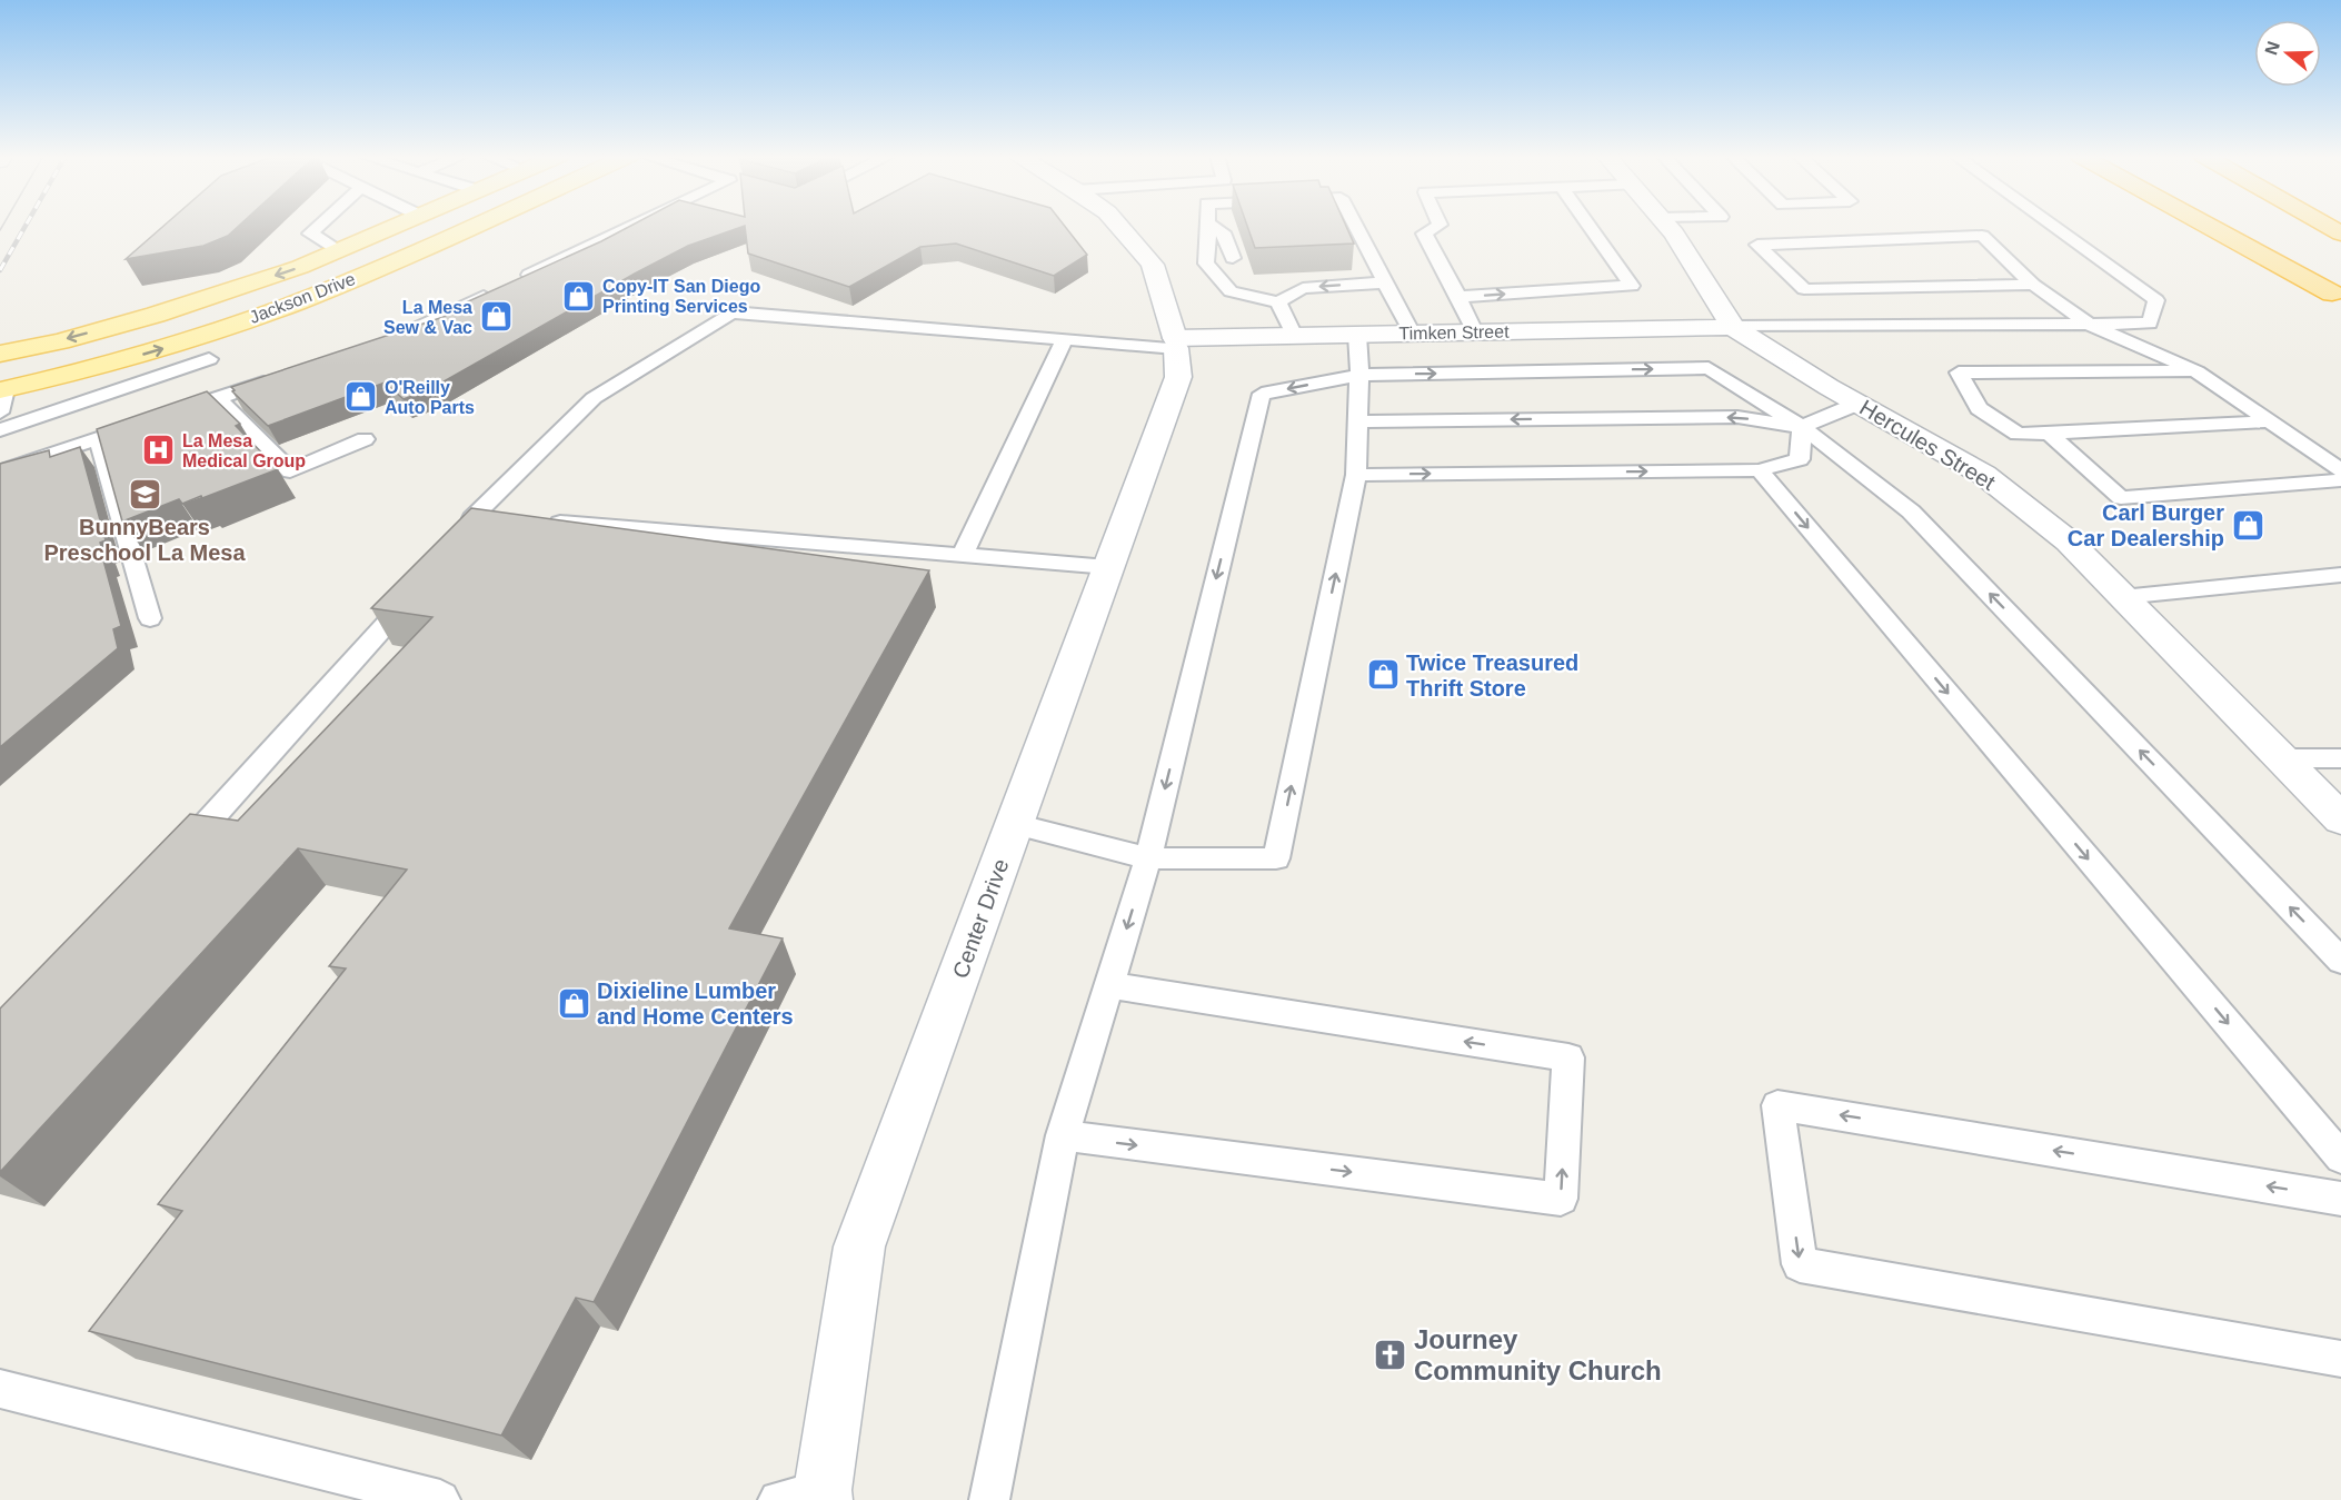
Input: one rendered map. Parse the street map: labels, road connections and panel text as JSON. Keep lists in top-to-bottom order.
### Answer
{
  "streets": {
    "main road": ["Jackson Drive"],
    "street": ["Timken Street", "Hercules Street", "Center Drive"]
  },
  "crossings": [
    ["Timken Street", "Hercules Street"],
    ["Timken Street", "Center Drive"]
  ],
  "places": {
    "shop": [
      "Copy-IT San Diego Printing Services",
      "La Mesa Sew & Vac",
      "O'Reilly Auto Parts",
      "Carl Burger Car Dealership",
      "Twice Treasured Thrift Store",
      "Dixieline Lumber and Home Centers"
    ],
    "hospital": ["La Mesa Medical Group"],
    "school or university": ["BunnyBears Preschool La Mesa"],
    "church": ["Journey Community Church"]
  },
  "north": "left"
}
